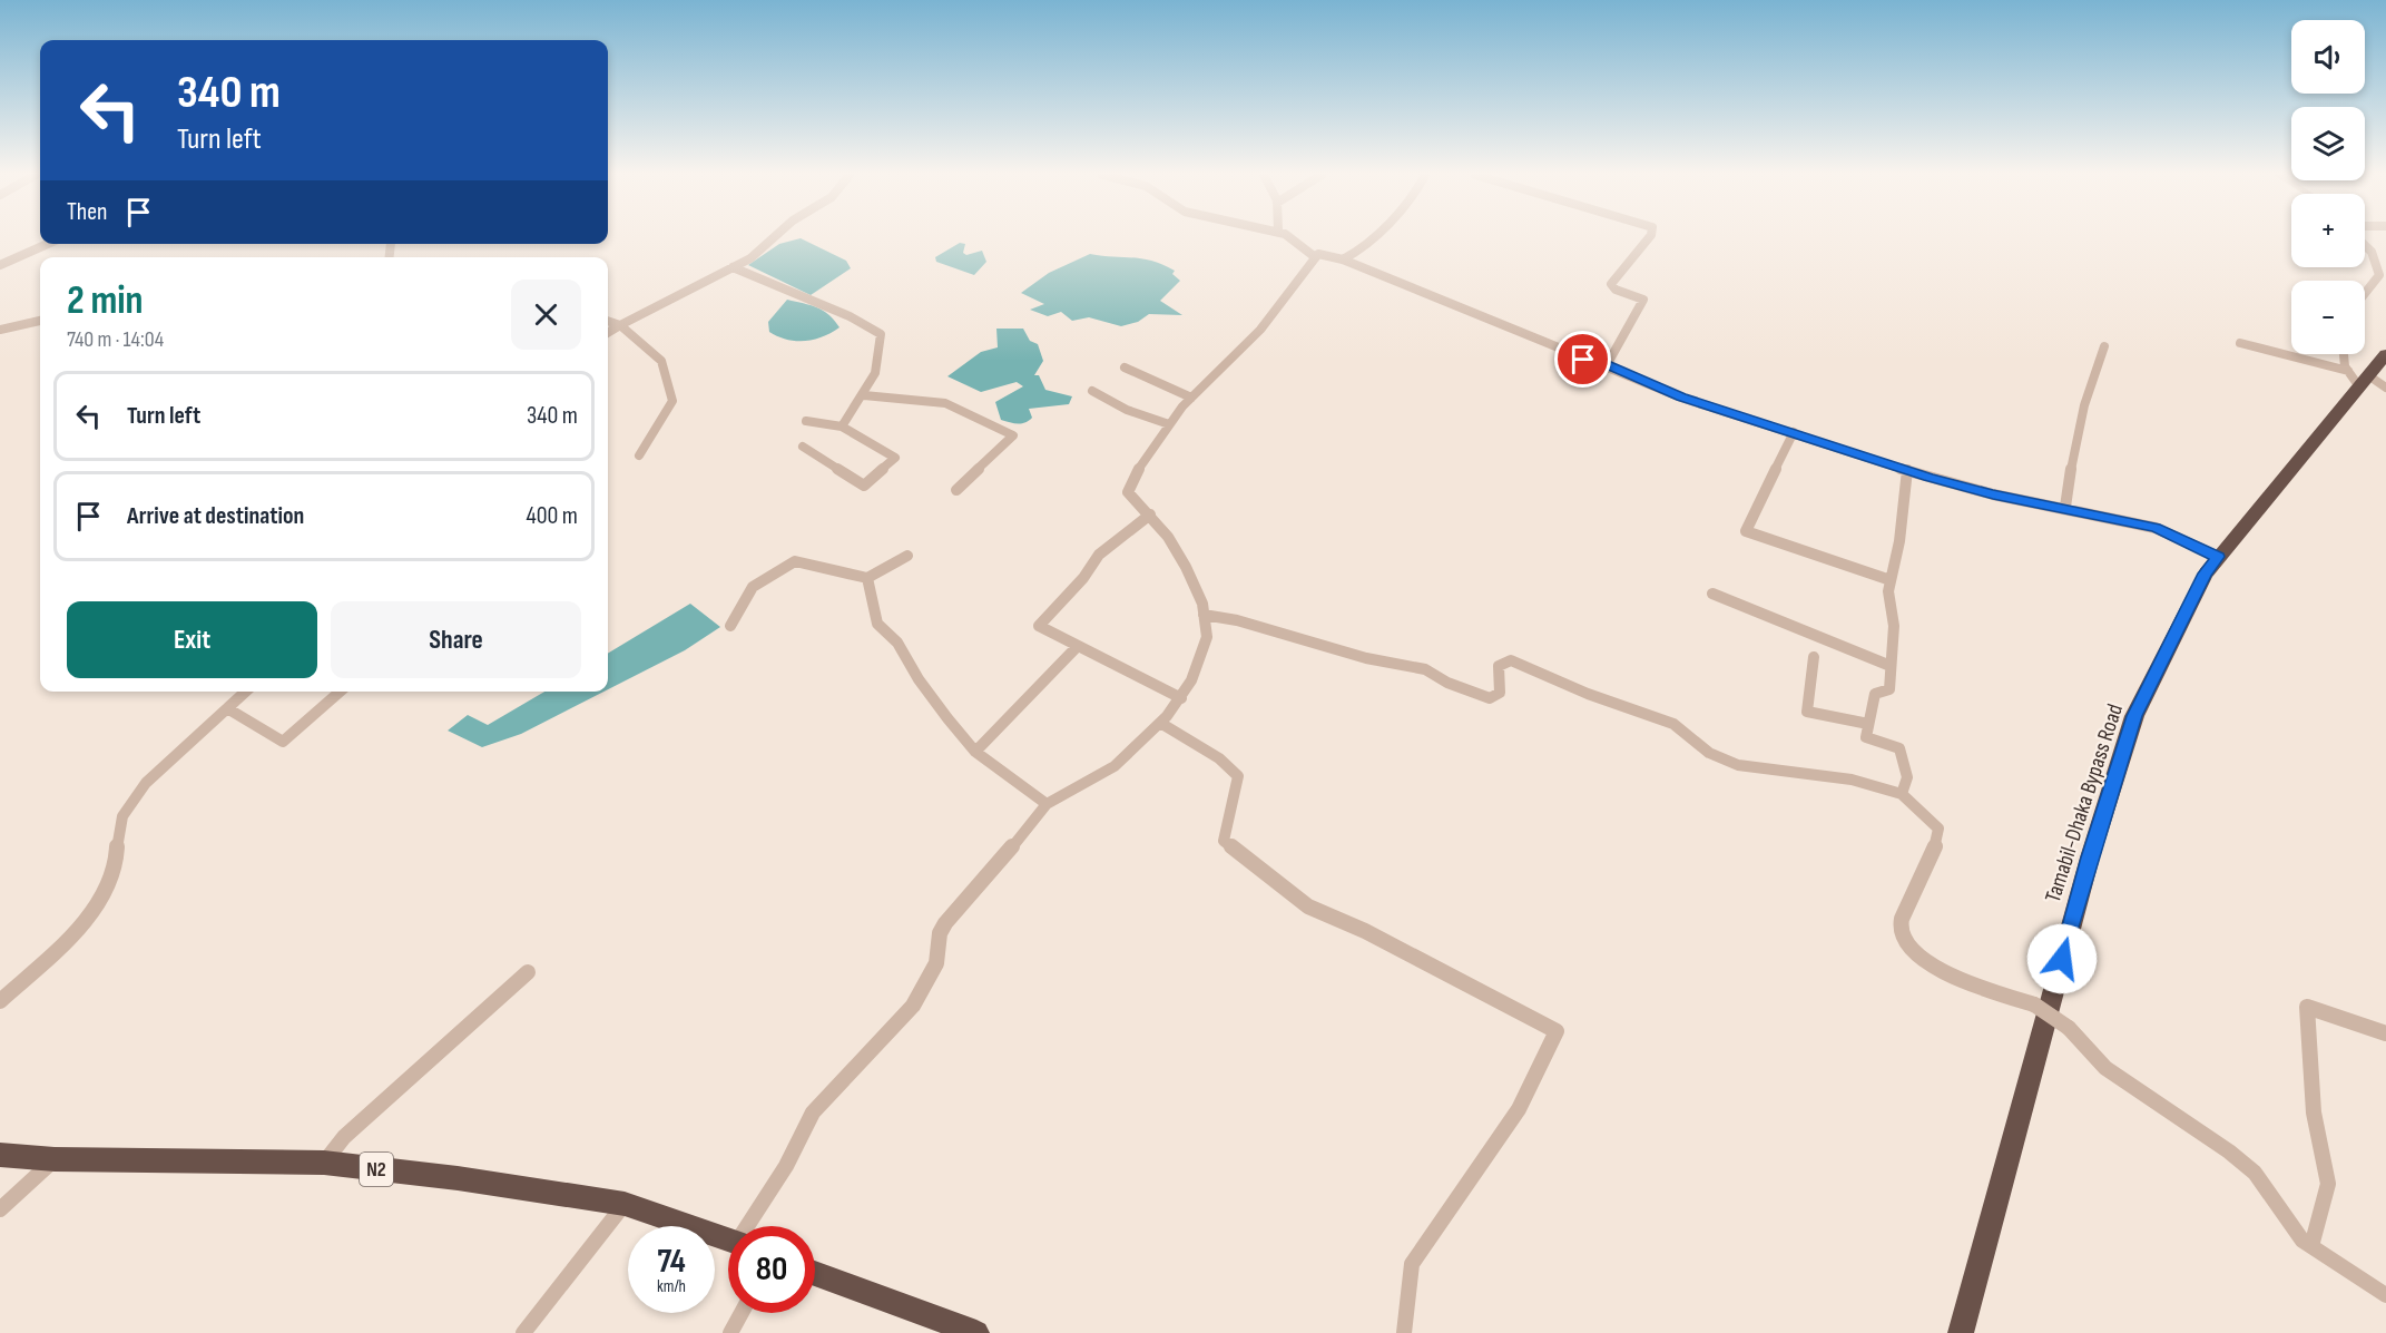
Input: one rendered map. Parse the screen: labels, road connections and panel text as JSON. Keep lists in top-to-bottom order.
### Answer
{
  "streets": {
    "highway": ["Tamabil-Dhaka Bypass Road", "N2"]
  },
  "page": {
    "map_buttons": ["+", "−"],
    "turn": ["340 m", "Turn left"],
    "then": "Then",
    "heading": ["2 min", "740 m · 14:04"],
    "list": [
      {
        "name": "Turn left",
        "value": "340 m"
      },
      {
        "name": "Arrive at destination",
        "value": "400 m"
      }
    ],
    "buttons": ["Exit", "Share"],
    "speed": "74 km/h",
    "limit": "80"
  }
}
